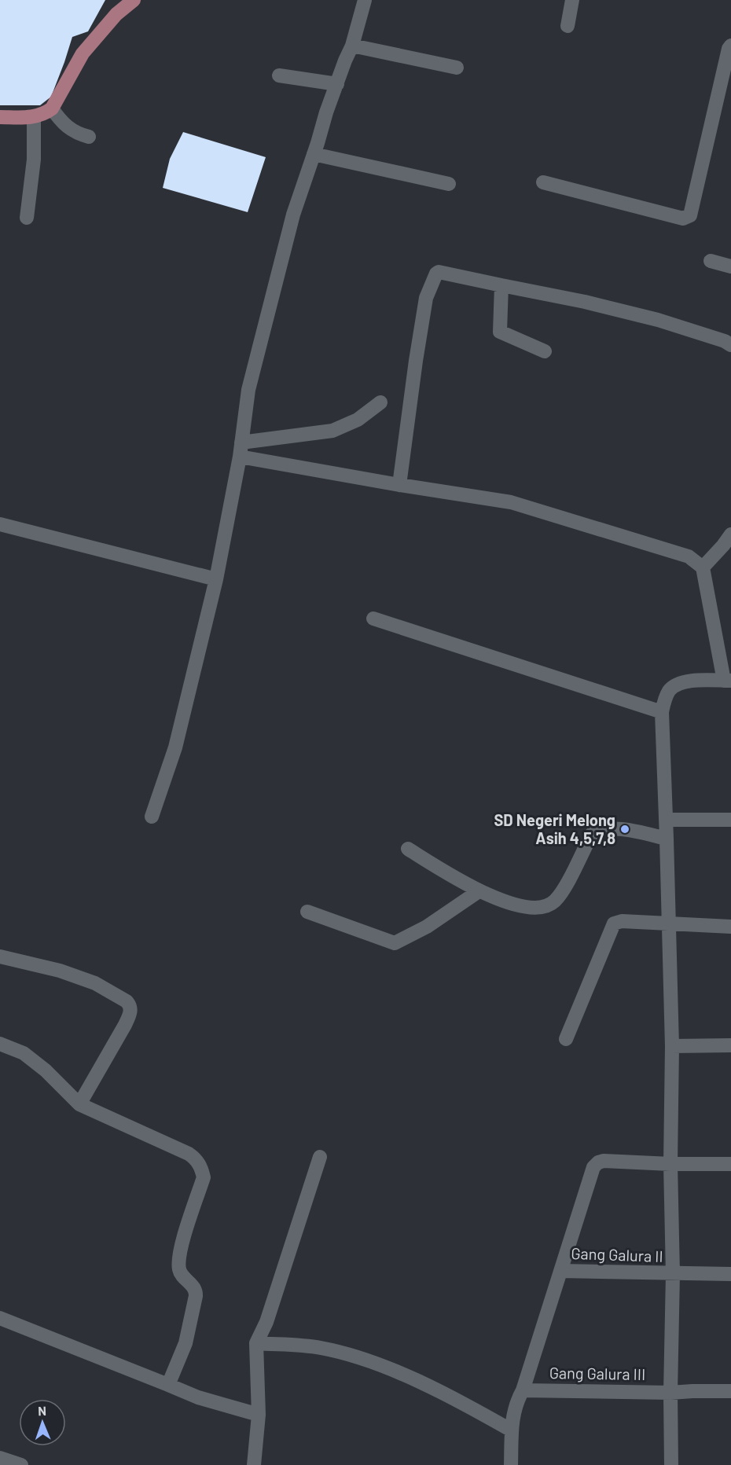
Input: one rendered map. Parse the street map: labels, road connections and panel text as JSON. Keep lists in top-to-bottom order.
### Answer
{
  "streets": {
    "street": ["Gang Galura II", "Gang Galura III"]
  },
  "places": ["SD Negeri Melong Asih 4,5,7,8"],
  "north": "top"
}
